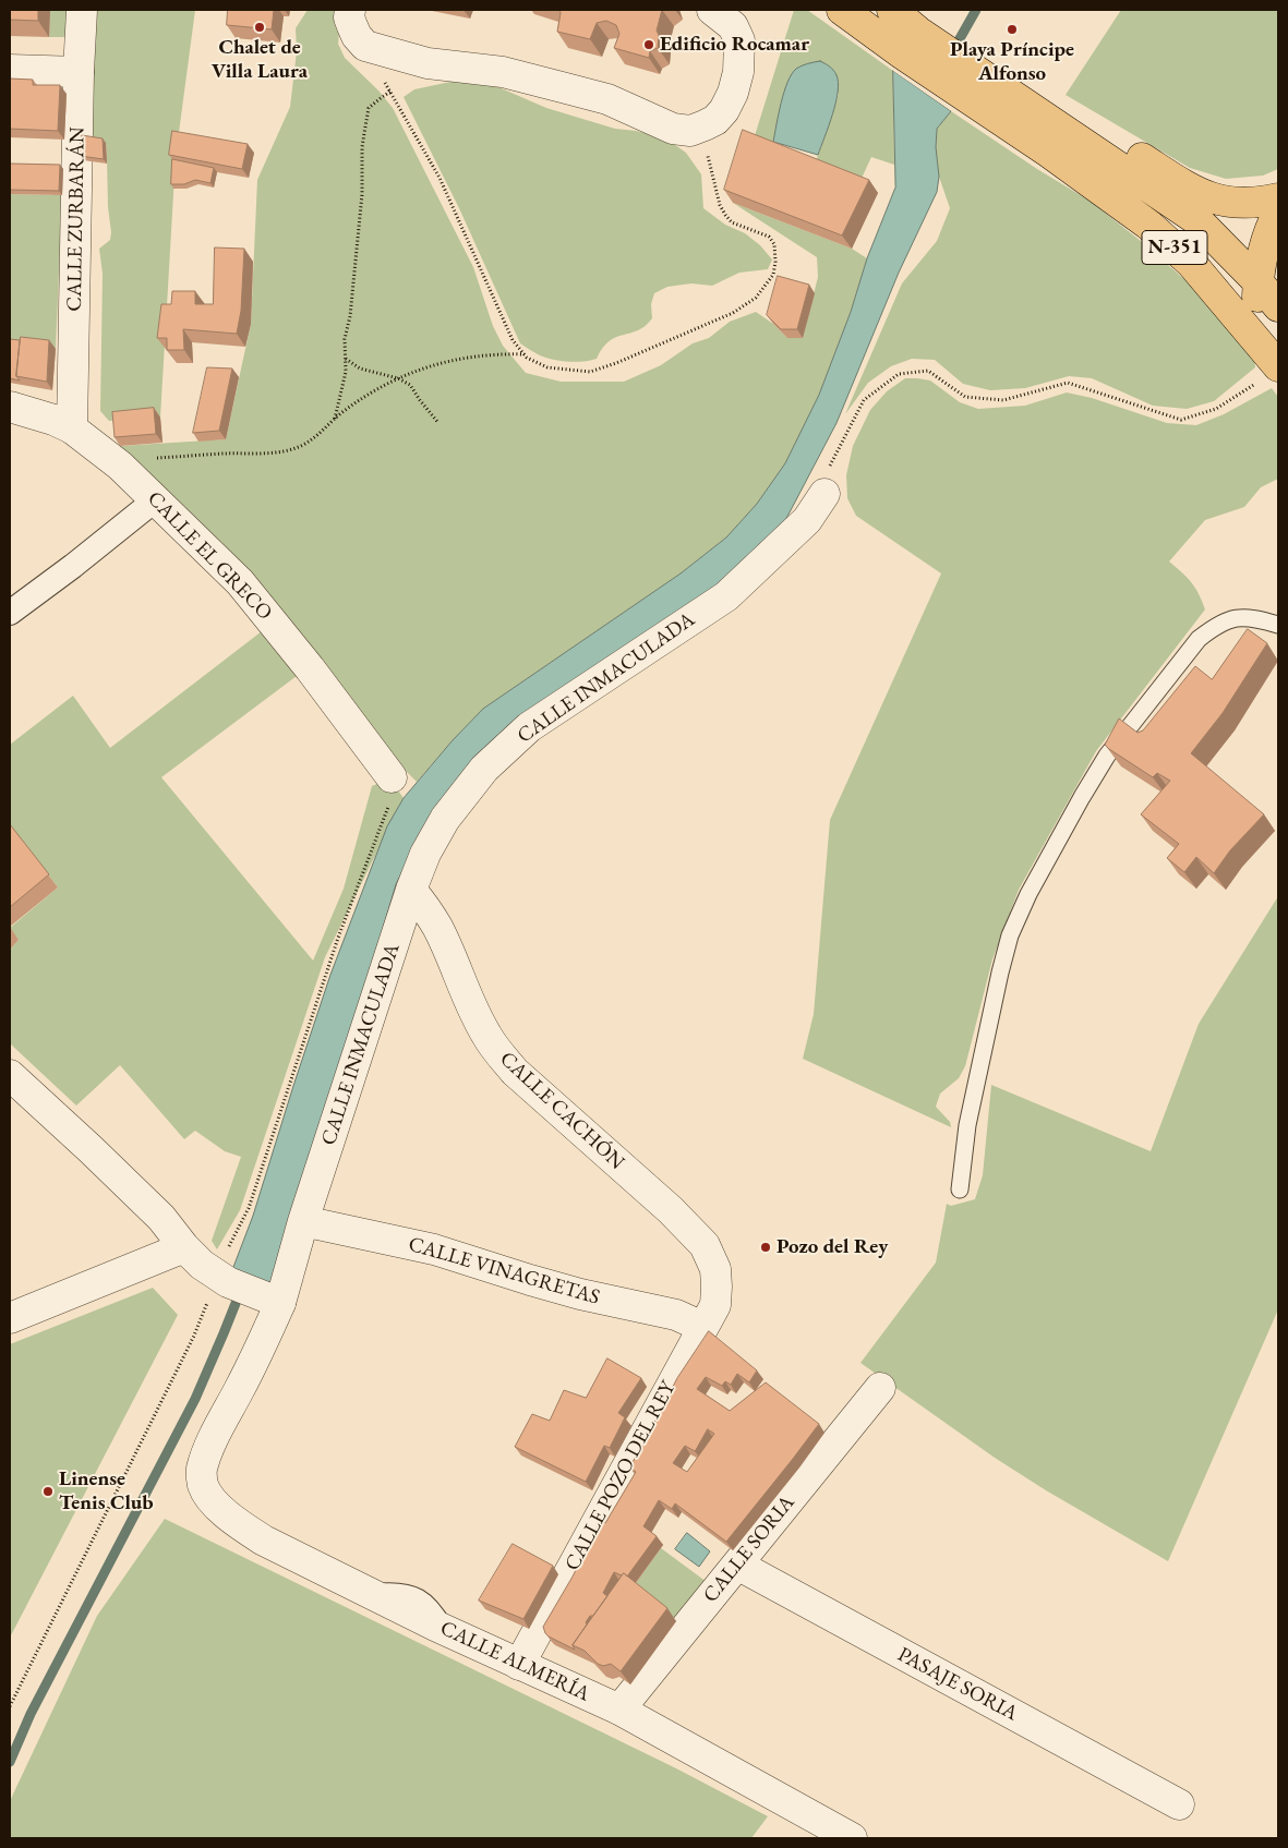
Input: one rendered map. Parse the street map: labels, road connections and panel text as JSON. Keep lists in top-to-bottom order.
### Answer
{
  "streets": {
    "highway": ["N-351"],
    "street": [
      "CALLE ZURBARÁN",
      "CALLE EL GRECO",
      "CALLE INMACULADA",
      "CALLE CACHÓN",
      "CALLE VINAGRETAS",
      "CALLE POZO DEL REY",
      "CALLE SORIA",
      "CALLE ALMERÍA",
      "PASAJE SORIA"
    ]
  },
  "crossings": [
    ["CALLE ZURBARÁN", "CALLE EL GRECO"],
    ["CALLE INMACULADA", "CALLE CACHÓN"],
    ["CALLE INMACULADA", "CALLE VINAGRETAS"],
    ["CALLE INMACULADA", "CALLE ALMERÍA"],
    ["CALLE CACHÓN", "CALLE POZO DEL REY"],
    ["CALLE VINAGRETAS", "CALLE POZO DEL REY"],
    ["CALLE POZO DEL REY", "CALLE ALMERÍA"],
    ["CALLE SORIA", "CALLE ALMERÍA"],
    ["CALLE SORIA", "PASAJE SORIA"]
  ],
  "places": [
    "Chalet de Villa Laura",
    "Playa Príncipe Alfonso",
    "Edificio Rocamar",
    "Pozo del Rey",
    "Linense Tenis Club"
  ]
}
